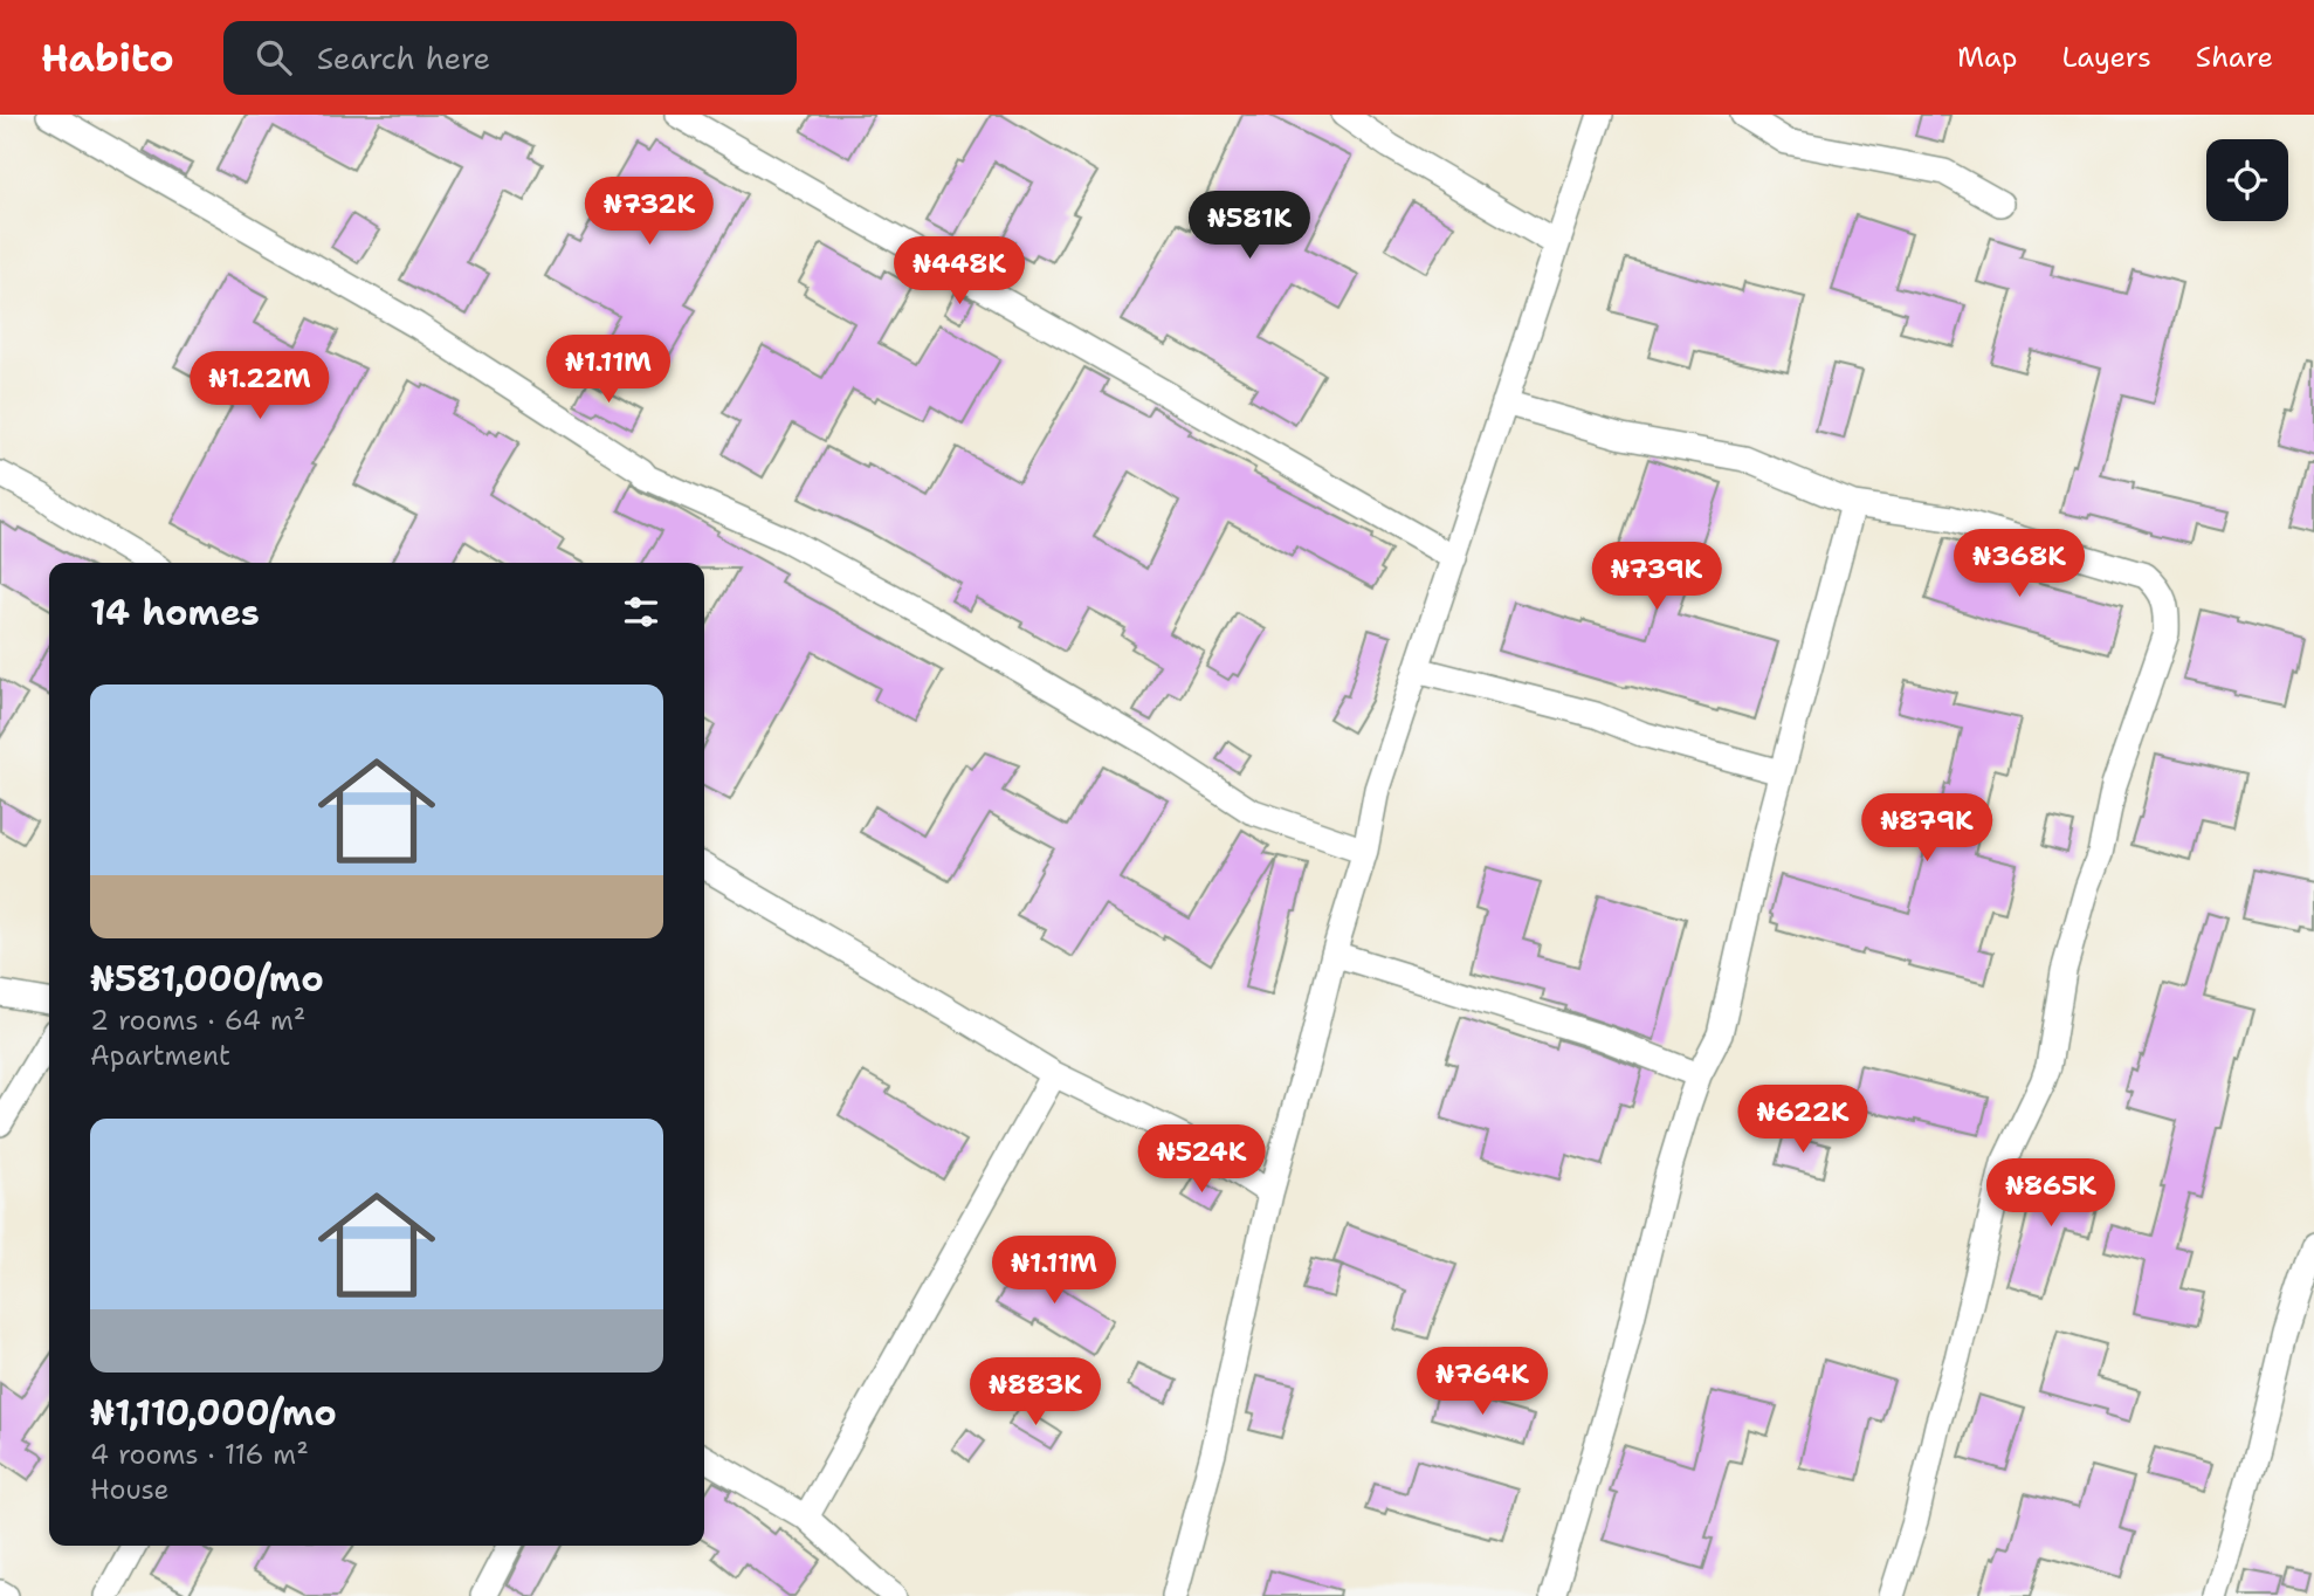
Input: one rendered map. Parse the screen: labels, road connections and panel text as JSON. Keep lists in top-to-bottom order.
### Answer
{
  "page": {
    "header": "Habito",
    "search": "Search here",
    "nav": ["Map", "Layers", "Share"],
    "price": [
      "₦732K",
      "₦581K",
      "₦448K",
      "₦1.11M",
      "₦1.22M",
      "₦368K",
      "₦739K",
      "₦879K",
      "₦622K",
      "₦524K",
      "₦865K",
      "₦1.11M",
      "₦764K",
      "₦883K"
    ],
    "heading": "14 homes",
    "list": [
      {
        "name": "₦581,000/mo",
        "note": "2 rooms · 64 m² · Apartment"
      },
      {
        "name": "₦1,110,000/mo",
        "note": "4 rooms · 116 m² · House"
      }
    ]
  }
}
